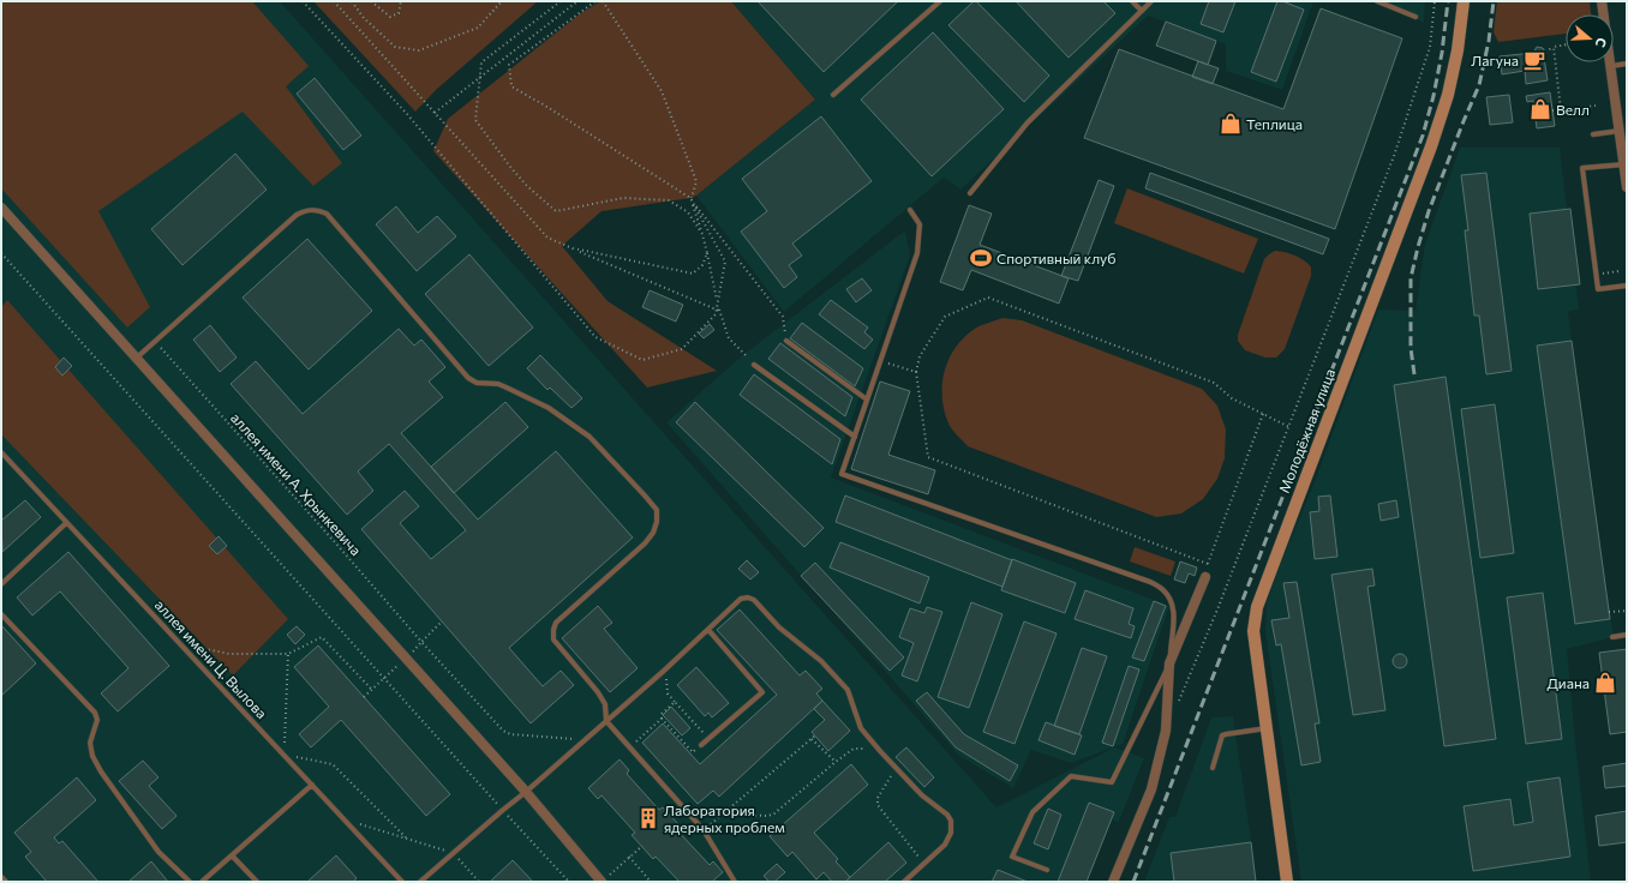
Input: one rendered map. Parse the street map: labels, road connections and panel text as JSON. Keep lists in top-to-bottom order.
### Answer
{
  "streets": {
    "main road": ["Молодёжная улица"],
    "lane": ["аллея имени Ц. Вылова"],
    "path": ["аллея имени А. Хрынкевича"]
  },
  "places": {
    "cafe": ["Лагуна"],
    "shop": ["Велл", "Теплица", "Диана"],
    "sports": ["Спортивный клуб"],
    "building": ["Лаборатория ядерных проблем"]
  },
  "north": "right"
}
